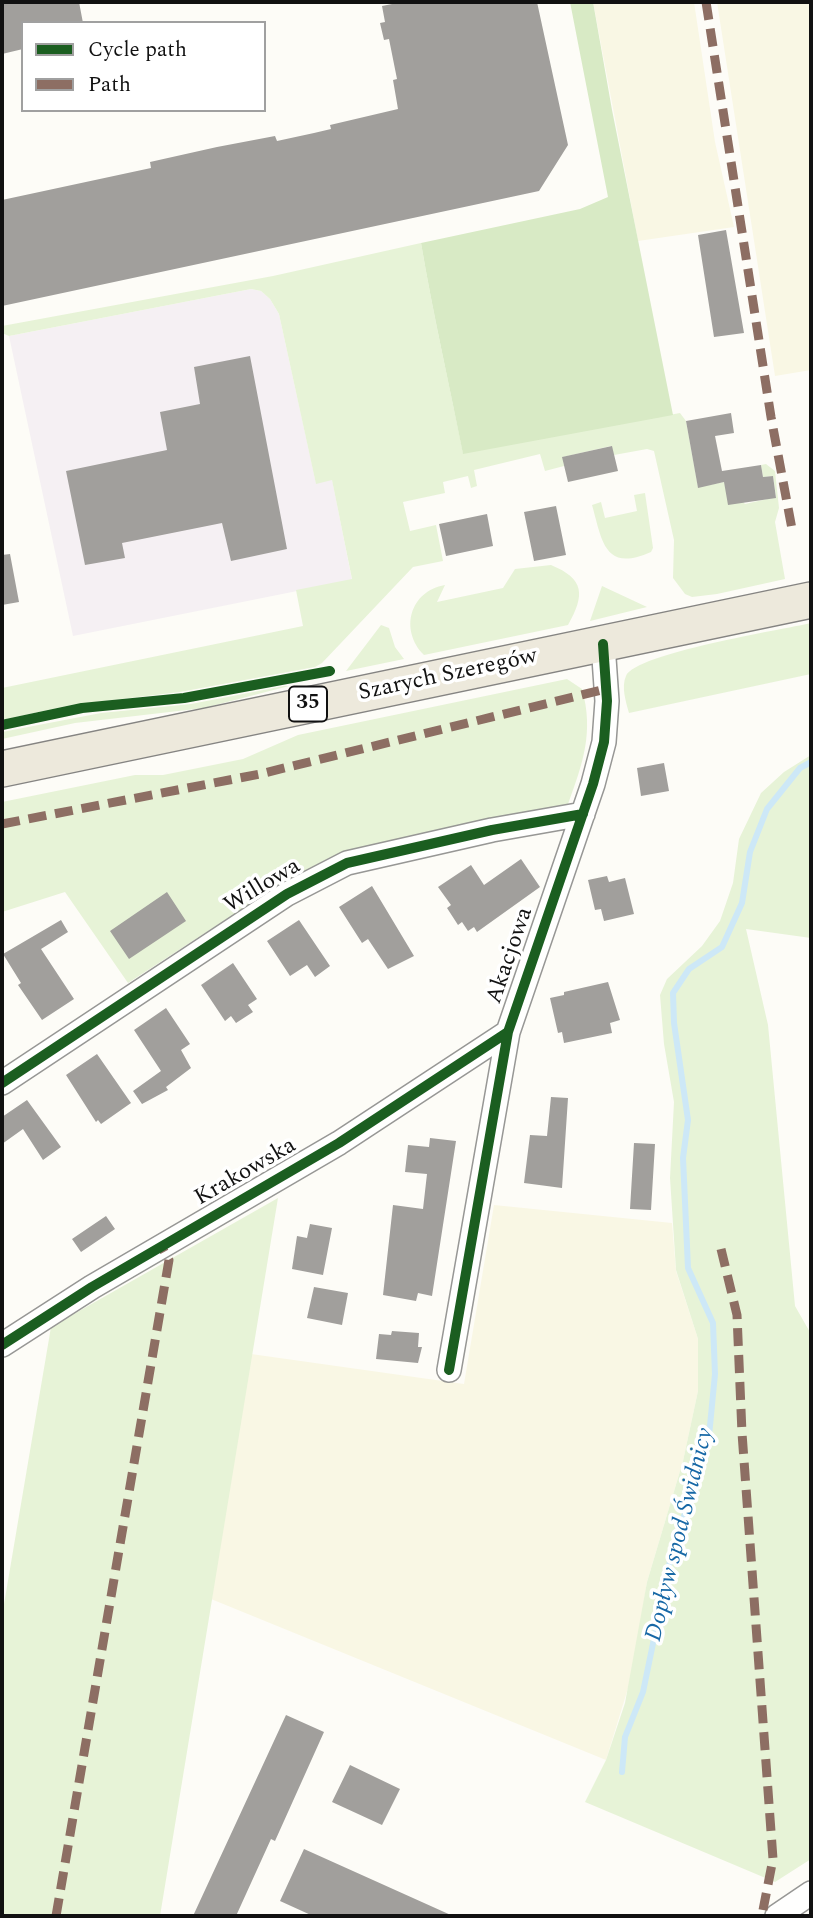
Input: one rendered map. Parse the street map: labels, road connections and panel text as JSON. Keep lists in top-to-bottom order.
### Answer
{
  "streets": {
    "main road": ["Szarych Szeregów", "35"],
    "street": ["Willowa", "Akacjowa", "Krakowska"]
  },
  "crossings": [
    ["Szarych Szeregów", "Akacjowa"],
    ["Willowa", "Akacjowa"],
    ["Akacjowa", "Krakowska"]
  ],
  "water": ["Dopływ spod Świdnicy"],
  "legend": ["Cycle path", "Path"]
}
